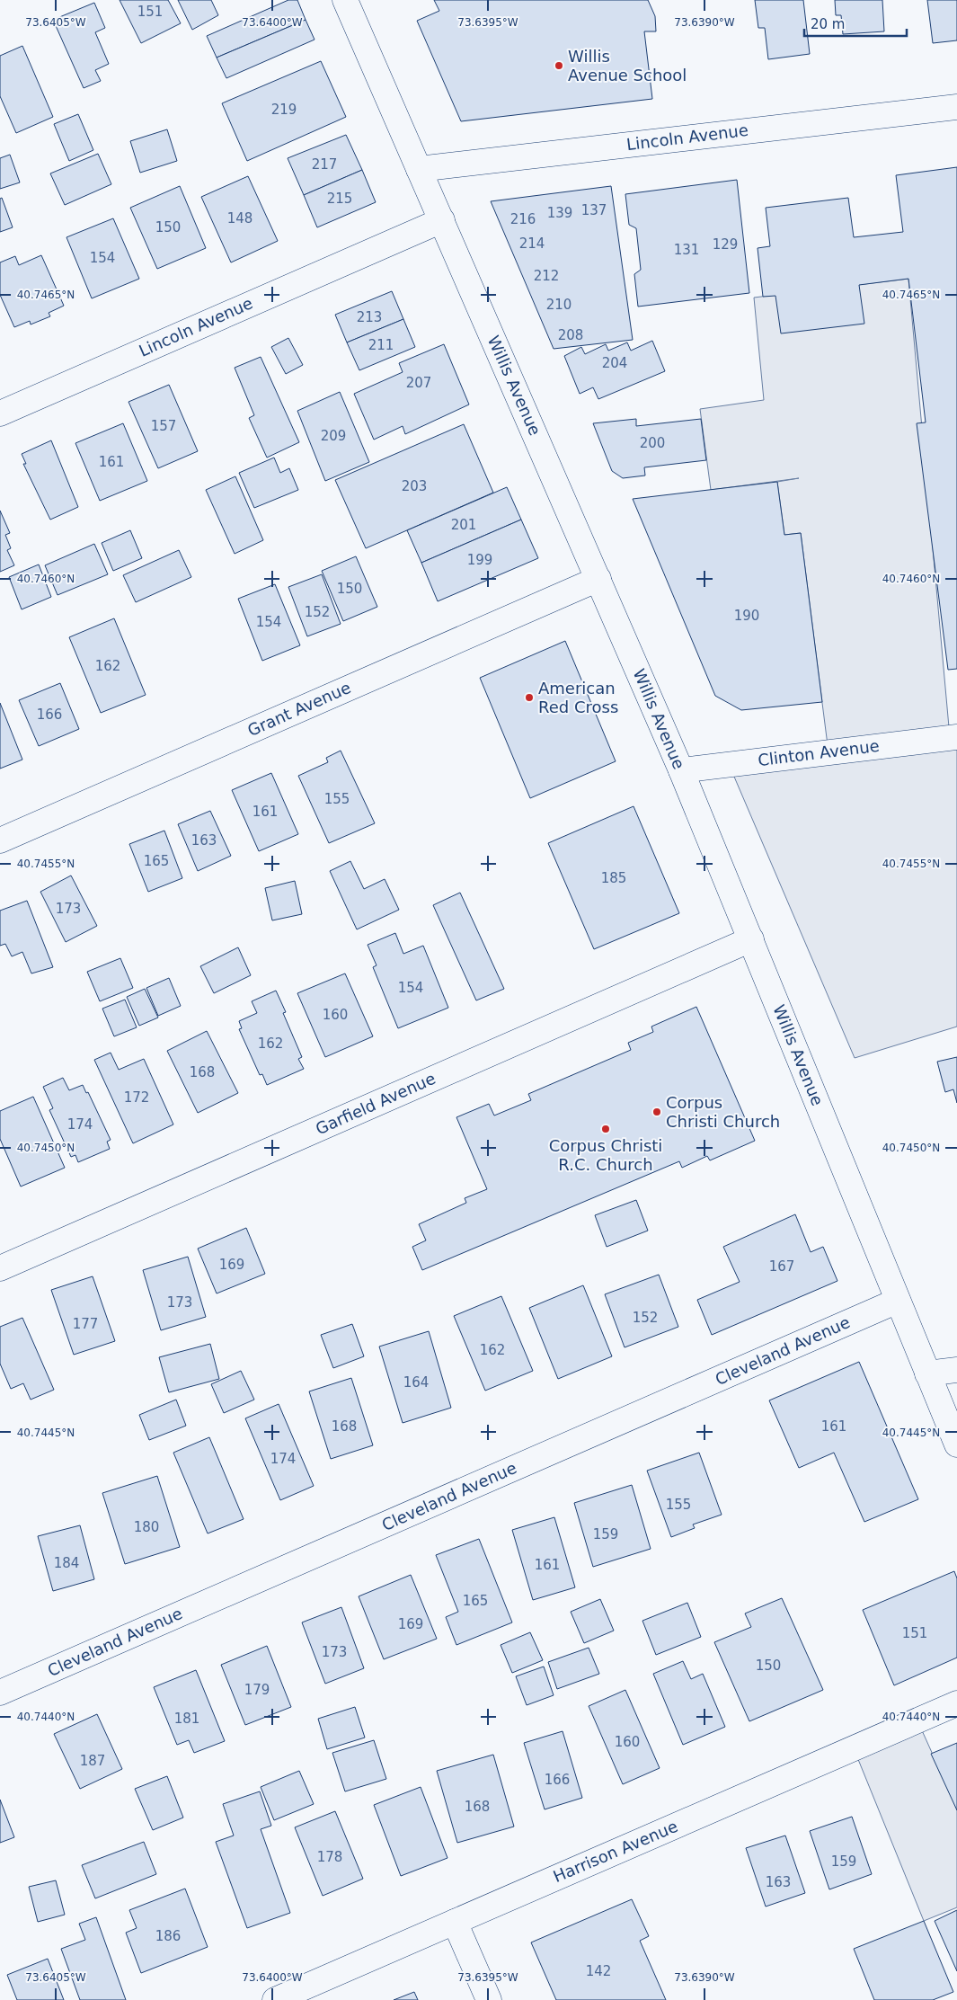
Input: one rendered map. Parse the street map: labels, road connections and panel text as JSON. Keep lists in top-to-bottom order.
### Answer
{
  "streets": {
    "street": [
      "Lincoln Avenue",
      "Willis Avenue",
      "Grant Avenue",
      "Clinton Avenue",
      "Garfield Avenue",
      "Cleveland Avenue",
      "Harrison Avenue"
    ]
  },
  "crossings": [
    ["Lincoln Avenue", "Willis Avenue"],
    ["Willis Avenue", "Grant Avenue"],
    ["Willis Avenue", "Clinton Avenue"],
    ["Willis Avenue", "Garfield Avenue"],
    ["Willis Avenue", "Cleveland Avenue"]
  ],
  "places": [
    "Willis Avenue School",
    "American Red Cross",
    "Corpus Christi Church",
    "Corpus Christi R.C. Church"
  ],
  "house_numbers": [
    "151",
    "219",
    "217",
    "215",
    "137",
    "139",
    "148",
    "216",
    "150",
    "214",
    "129",
    "131",
    "154",
    "212",
    "210",
    "213",
    "208",
    "211",
    "204",
    "207",
    "157",
    "209",
    "200",
    "161",
    "203",
    "201",
    "199",
    "150",
    "152",
    "190",
    "154",
    "162",
    "166",
    "155",
    "161",
    "163",
    "165",
    "185",
    "173",
    "154",
    "160",
    "162",
    "168",
    "172",
    "174",
    "169",
    "167",
    "173",
    "152",
    "177",
    "162",
    "164",
    "168",
    "161",
    "174",
    "155",
    "180",
    "159",
    "184",
    "161",
    "165",
    "169",
    "151",
    "173",
    "150",
    "179",
    "181",
    "160",
    "187",
    "166",
    "168",
    "178",
    "159",
    "163",
    "186",
    "142"
  ],
  "scale_bar": "20 m",
  "coordinates": [
    "73.6405°W",
    "73.6400°W",
    "73.6395°W",
    "73.6390°W",
    "40.7465°N",
    "40.7460°N",
    "40.7455°N",
    "40.7450°N",
    "40.7445°N",
    "40.7440°N"
  ]
}
